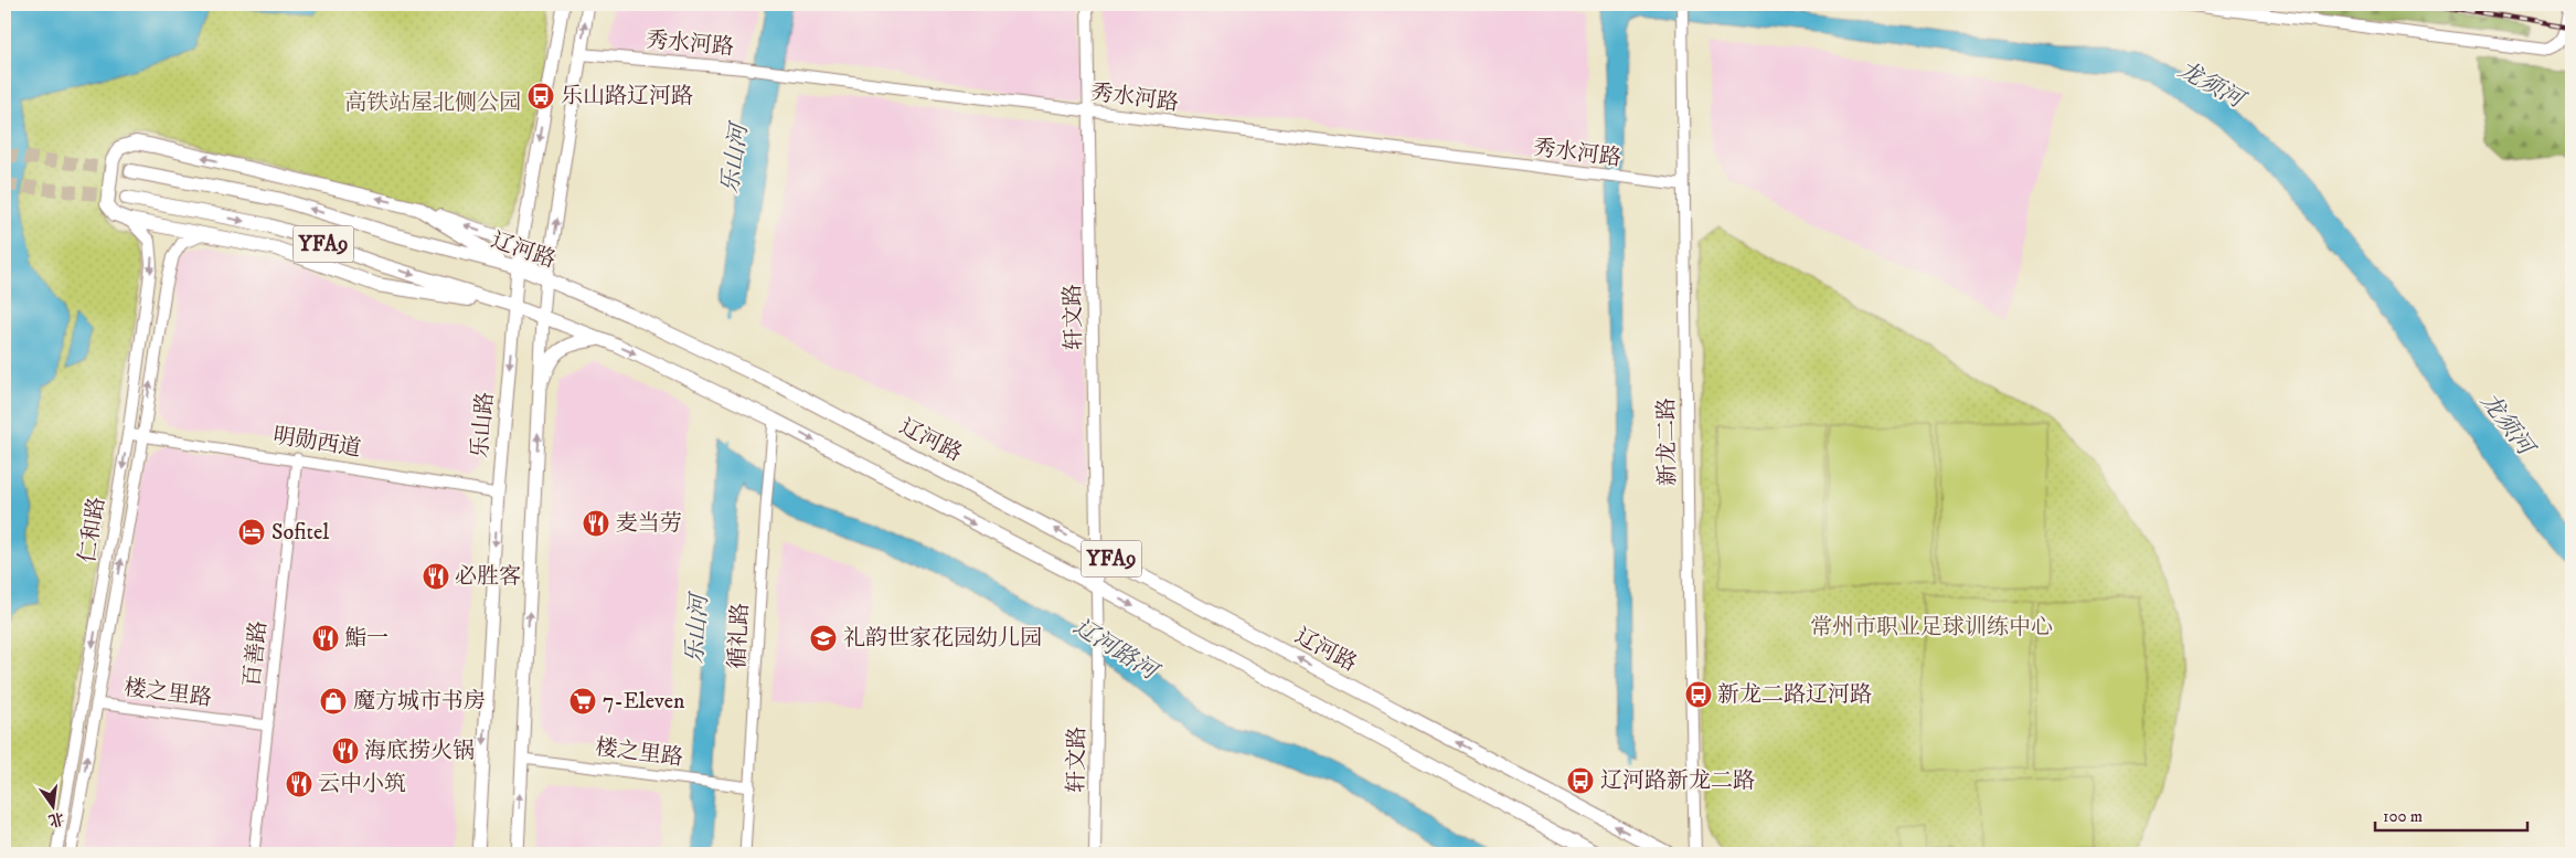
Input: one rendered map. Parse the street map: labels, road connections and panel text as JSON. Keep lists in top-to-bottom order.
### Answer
{
  "streets": {
    "main road": ["YFA9", "辽河路", "乐山路"],
    "street": [
      "秀水河路",
      "轩文路",
      "新龙二路",
      "明勋西道",
      "仁和路",
      "循礼路",
      "百善路",
      "楼之里路"
    ]
  },
  "crossings": [
    ["秀水河路", "轩文路"],
    ["秀水河路", "新龙二路"],
    ["YFA9", "轩文路"],
    ["YFA9", "乐山路"],
    ["YFA9", "循礼路"],
    ["辽河路", "轩文路"],
    ["辽河路", "乐山路"],
    ["乐山路", "明勋西道"],
    ["明勋西道", "仁和路"],
    ["明勋西道", "百善路"],
    ["仁和路", "楼之里路"],
    ["循礼路", "楼之里路"],
    ["百善路", "楼之里路"]
  ],
  "water": ["龙须河", "乐山河", "辽河路河"],
  "parks": ["高铁站屋北侧公园", "常州市职业足球训练中心"],
  "places": {
    "bus stop": ["乐山路辽河路", "新龙二路辽河路", "辽河路新龙二路"],
    "restaurant": [
      "麦当劳",
      "必胜客",
      "鮨一",
      "海底捞火锅",
      "云中小筑"
    ],
    "hotel": ["Sofitel"],
    "school or university": ["礼韵世家花园幼儿园"],
    "shop": ["魔方城市书房"],
    "supermarket": ["7-Eleven"]
  },
  "scale_bar": "100 m",
  "north": "bottom"
}
